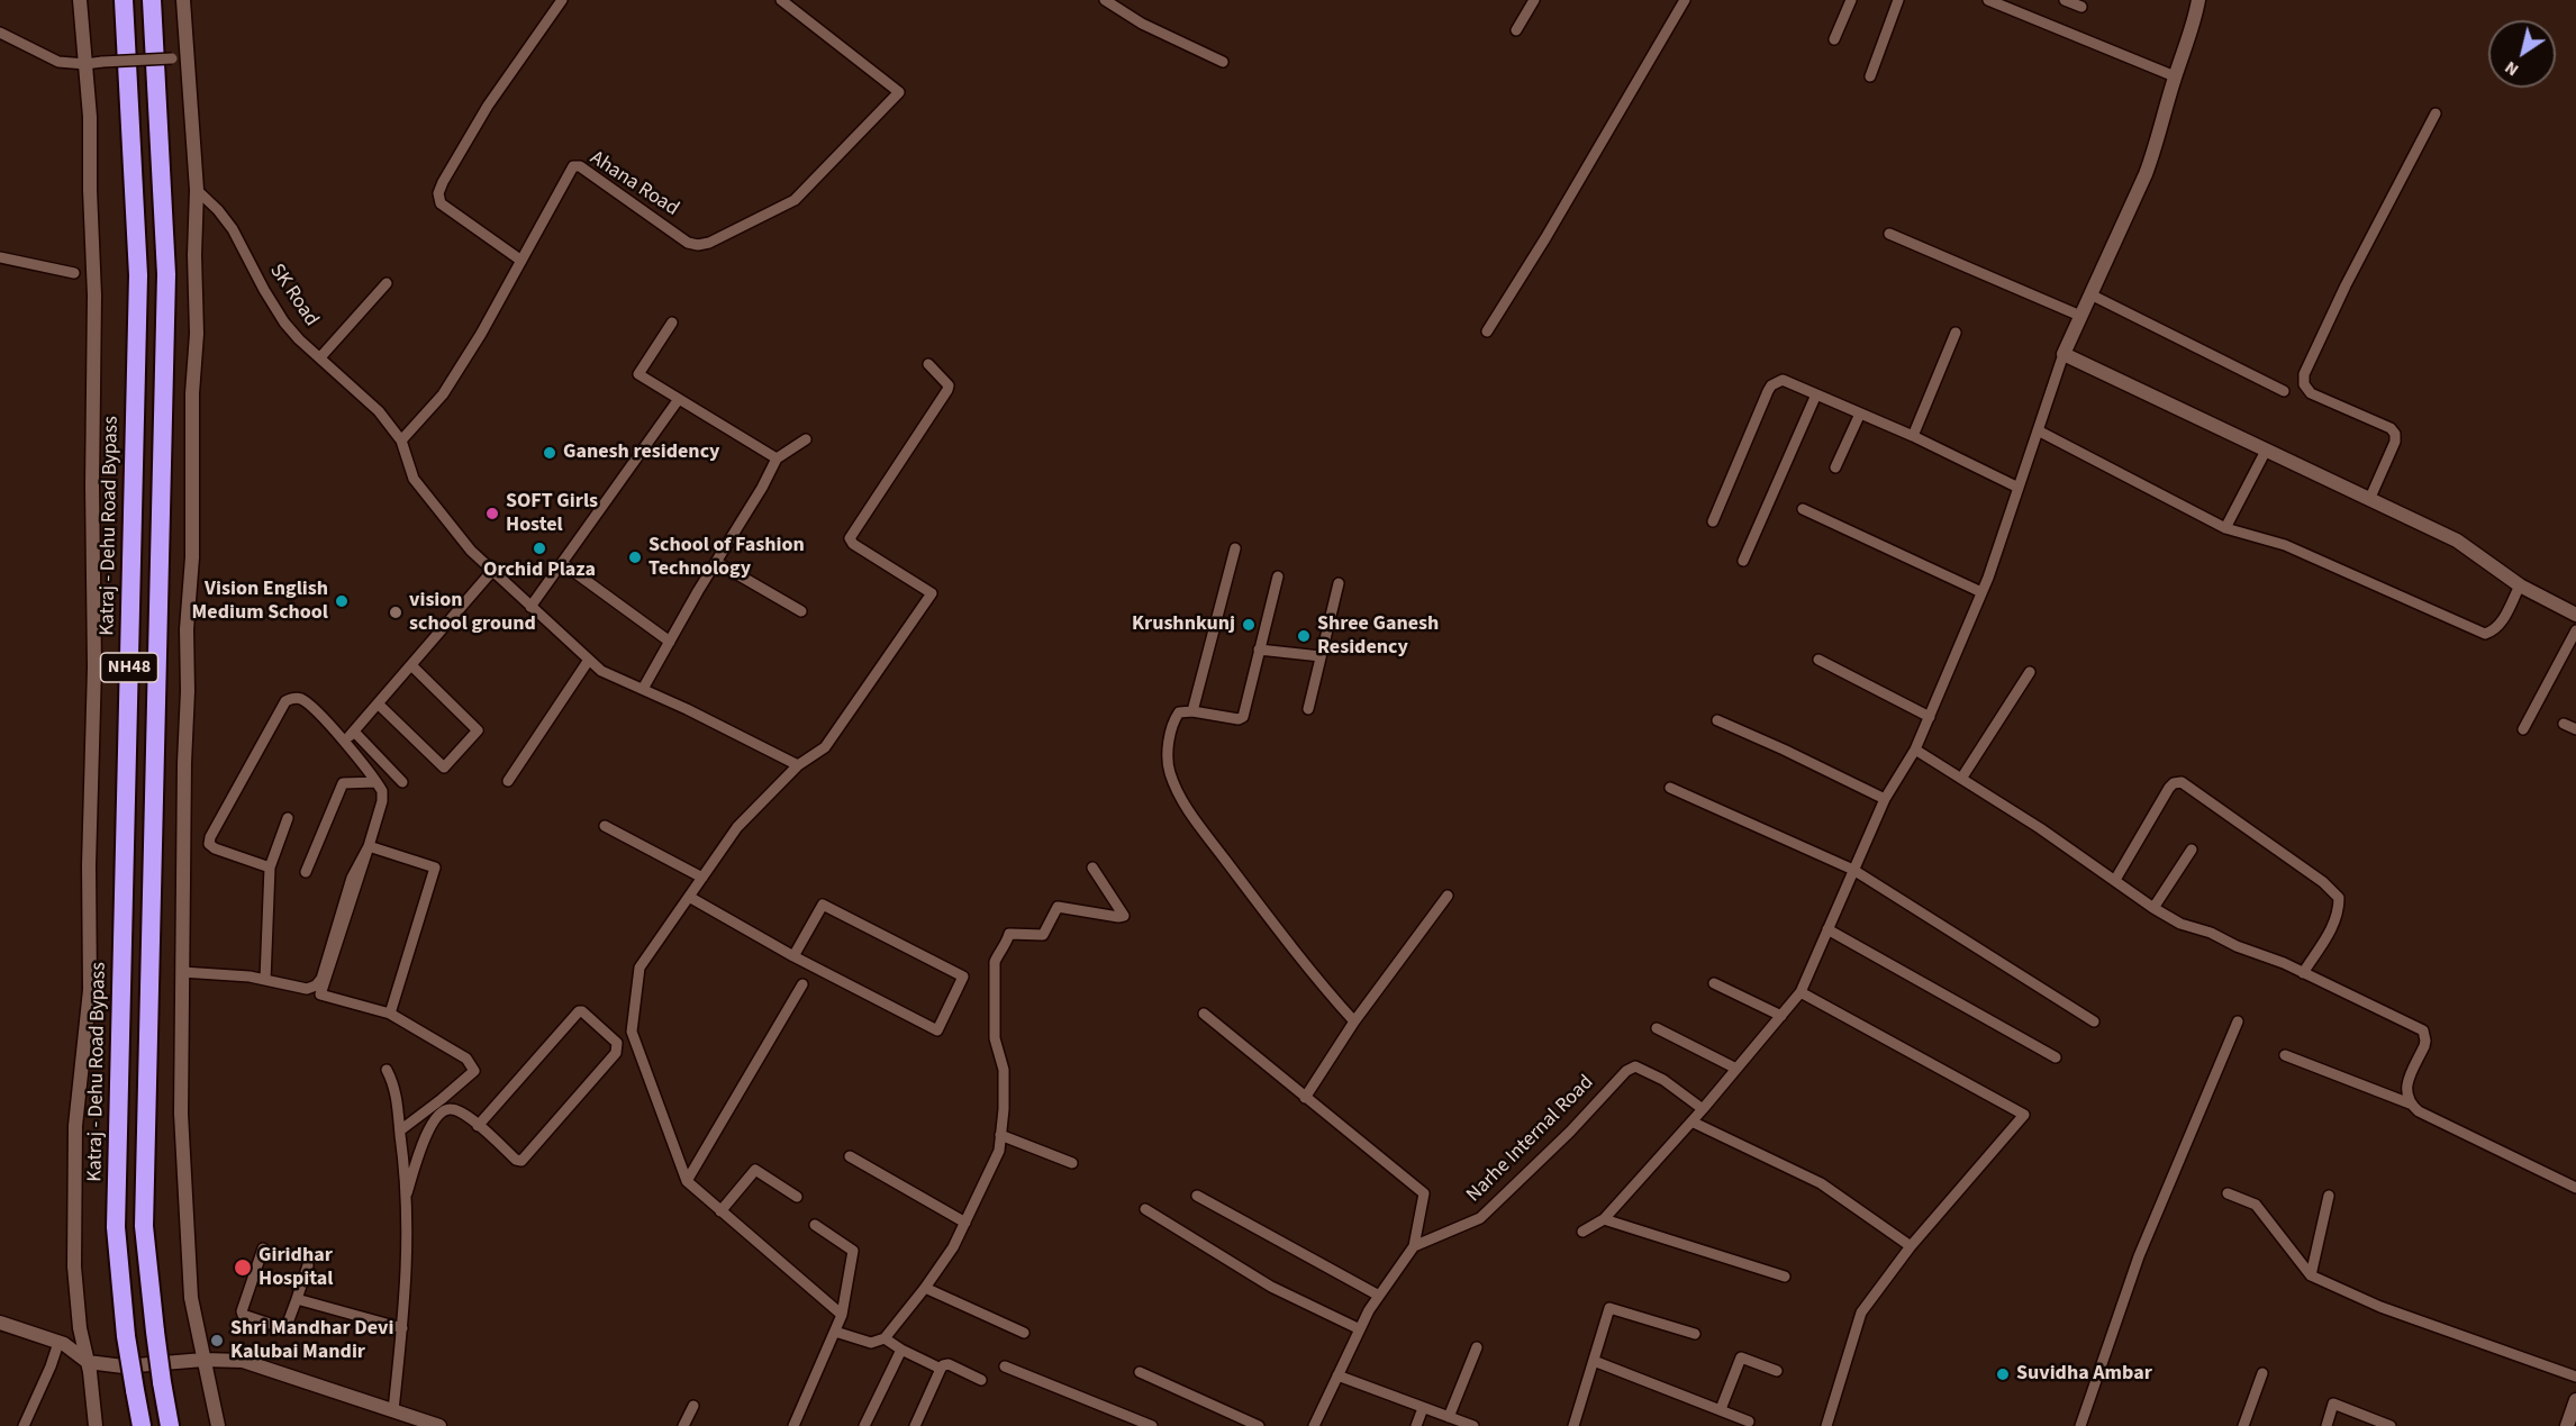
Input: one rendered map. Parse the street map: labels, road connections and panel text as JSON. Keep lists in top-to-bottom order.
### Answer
{
  "streets": {
    "highway": ["Katraj - Dehu Road Bypass", "NH48"],
    "street": ["Ahana Road", "SK Road", "Narhe Internal Road"]
  },
  "crossings": [
    ["Ahana Road", "SK Road"]
  ],
  "places": [
    "Ganesh residency",
    "SOFT Girls Hostel",
    "Orchid Plaza",
    "School of Fashion Technology",
    "Vision English Medium School",
    "vision school ground",
    "Krushnkunj",
    "Shree Ganesh Residency",
    "Giridhar Hospital",
    "Shri Mandhar Devi Kalubai Mandir",
    "Suvidha Ambar"
  ],
  "north": "bottom left"
}
